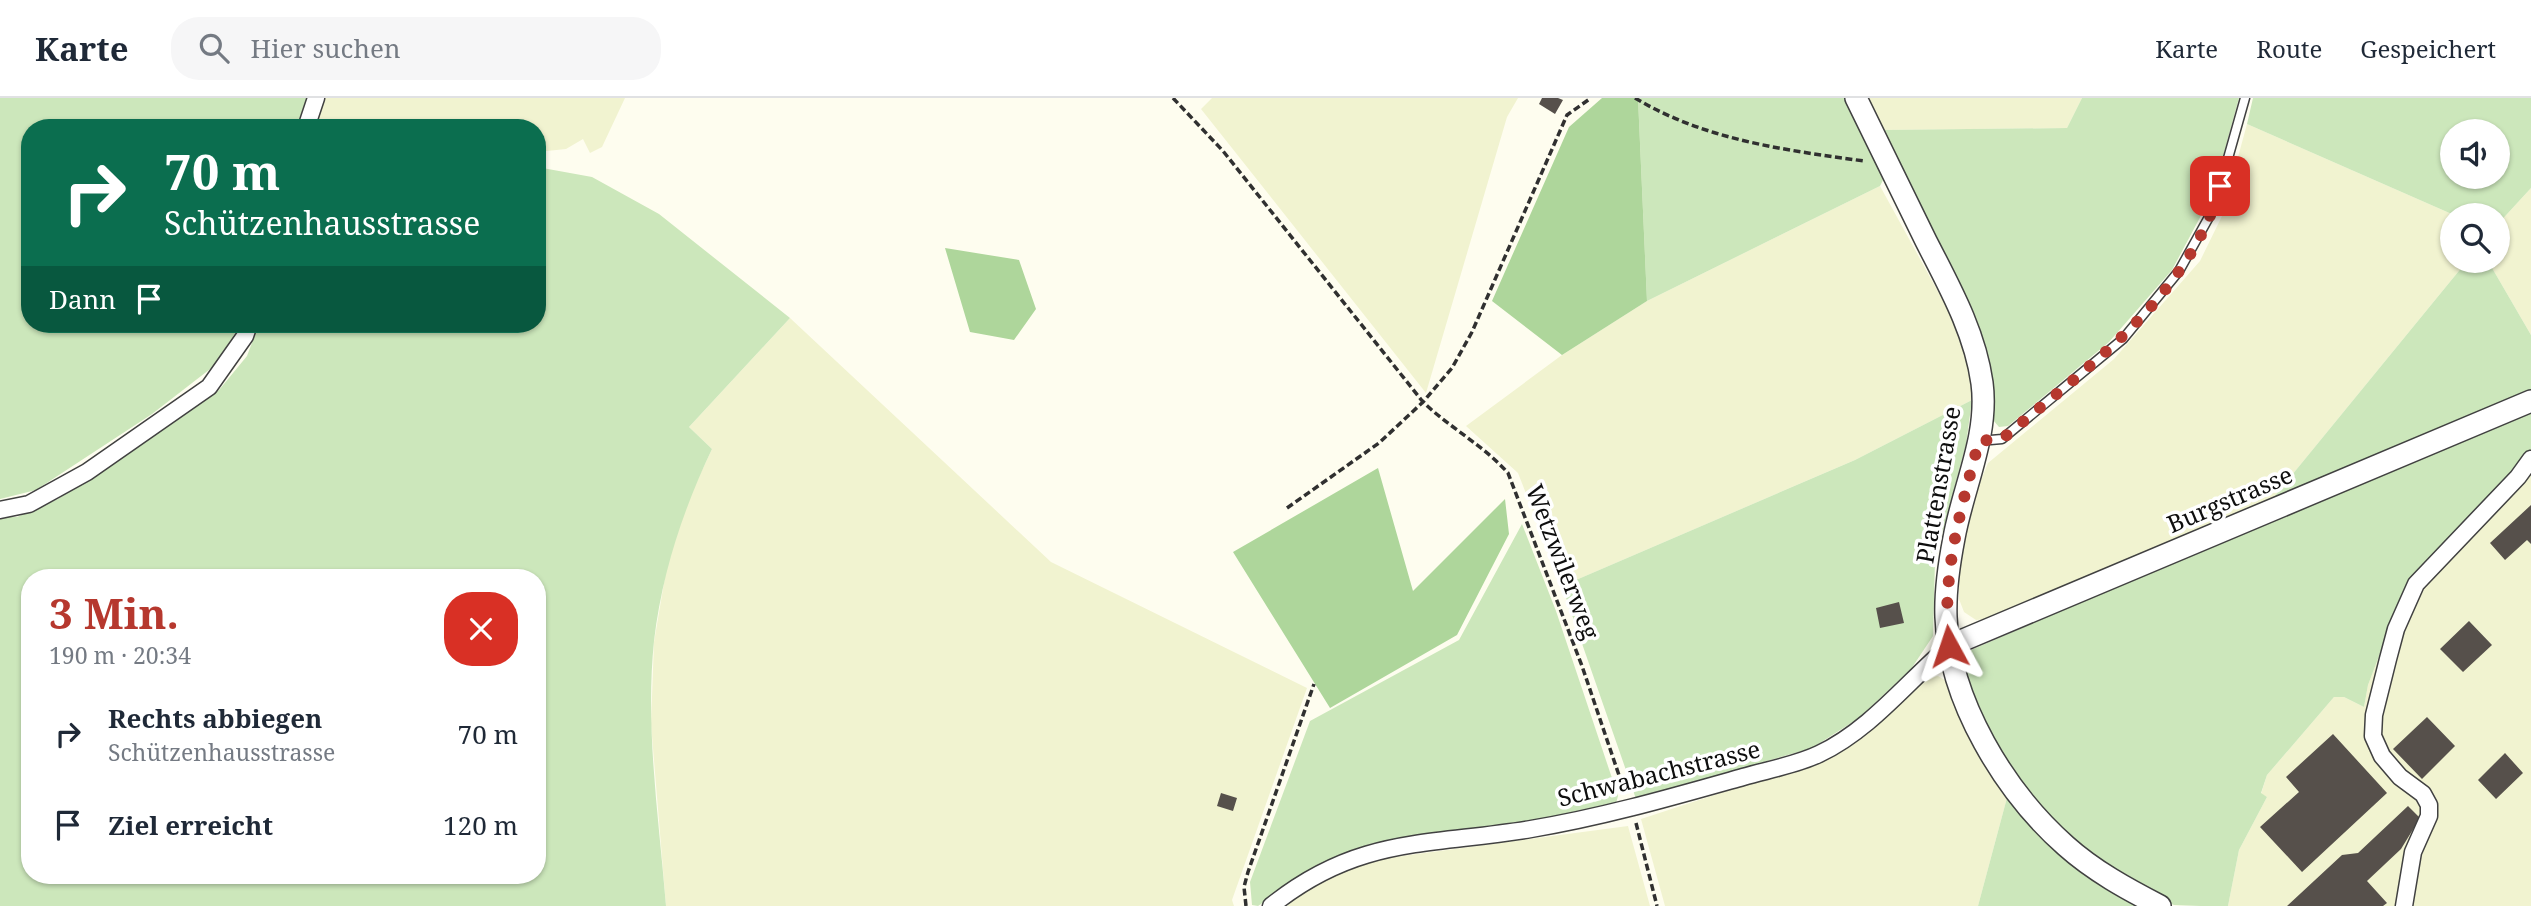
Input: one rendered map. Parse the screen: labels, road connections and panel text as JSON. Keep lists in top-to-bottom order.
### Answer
{
  "streets": {
    "street": ["Plattenstrasse", "Burgstrasse", "Schwabachstrasse"],
    "path": ["Wetzwilerweg"]
  },
  "crossings": [
    ["Plattenstrasse", "Burgstrasse"],
    ["Plattenstrasse", "Schwabachstrasse"],
    ["Burgstrasse", "Schwabachstrasse"],
    ["Wetzwilerweg", "Schwabachstrasse"]
  ],
  "page": {
    "header": "Karte",
    "search": "Hier suchen",
    "nav": ["Karte", "Route", "Gespeichert"],
    "turn": ["70 m", "Schützenhausstrasse"],
    "then": "Dann",
    "heading": ["3 Min.", "190 m · 20:34"],
    "list": [
      {
        "name": "Rechts abbiegen",
        "note": "Schützenhausstrasse",
        "value": "70 m"
      },
      {
        "name": "Ziel erreicht",
        "value": "120 m"
      }
    ]
  }
}
